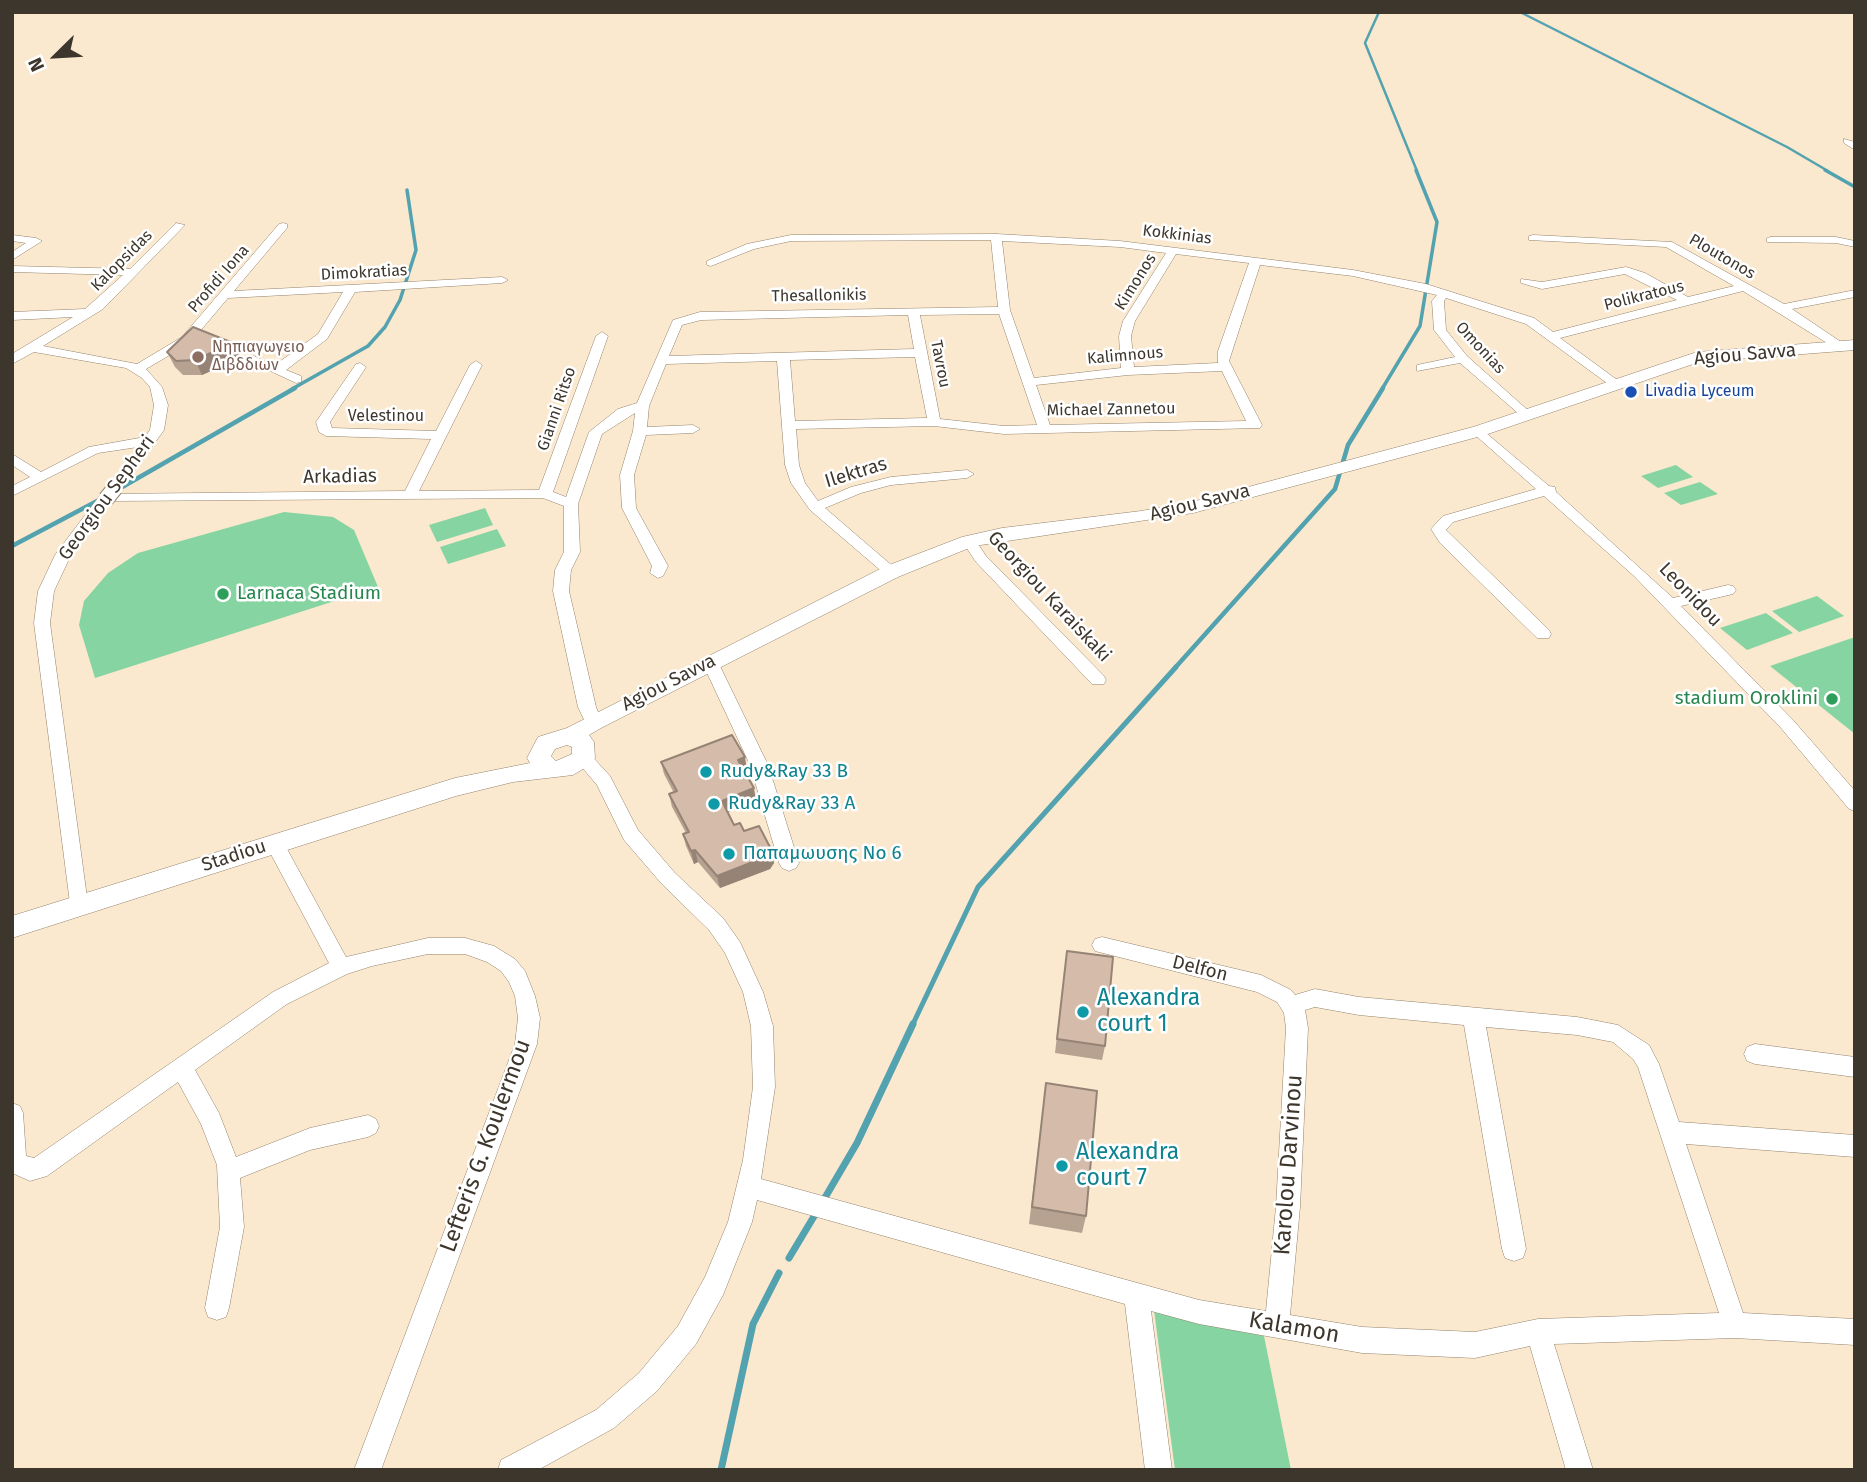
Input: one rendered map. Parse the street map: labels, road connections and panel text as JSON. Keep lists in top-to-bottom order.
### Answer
{
  "streets": {
    "street": [
      "Kokkinias",
      "Ploutonos",
      "Kalopsidas",
      "Dimokratias",
      "Profidi Iona",
      "Kimonos",
      "Thesallonikis",
      "Polikratous",
      "Omonias",
      "Agiou Savva",
      "Kalimnous",
      "Tavrou",
      "Gianni Ritso",
      "Michael Zannetou",
      "Velestinou",
      "Ilektras",
      "Arkadias",
      "Georgiou Sepheri",
      "Leonidou",
      "Georgiou Karaiskaki",
      "Stadiou",
      "Delfon",
      "Lefteris G. Koulermou",
      "Karolou Darvinou",
      "Kalamon"
    ]
  },
  "crossings": [
    ["Kokkinias", "Kimonos"],
    ["Kokkinias", "Polikratous"],
    ["Kokkinias", "Omonias"],
    ["Kokkinias", "Agiou Savva"],
    ["Ploutonos", "Polikratous"],
    ["Ploutonos", "Agiou Savva"],
    ["Dimokratias", "Profidi Iona"],
    ["Profidi Iona", "Georgiou Sepheri"],
    ["Kimonos", "Kalimnous"],
    ["Thesallonikis", "Tavrou"],
    ["Omonias", "Agiou Savva"],
    ["Agiou Savva", "Ilektras"],
    ["Agiou Savva", "Leonidou"],
    ["Agiou Savva", "Georgiou Karaiskaki"],
    ["Agiou Savva", "Stadiou"],
    ["Kalimnous", "Michael Zannetou"],
    ["Tavrou", "Michael Zannetou"],
    ["Gianni Ritso", "Arkadias"],
    ["Arkadias", "Georgiou Sepheri"],
    ["Georgiou Sepheri", "Stadiou"],
    ["Delfon", "Karolou Darvinou"],
    ["Karolou Darvinou", "Kalamon"]
  ],
  "places": [
    "Νηπιαγωγειο Διβδδιων",
    "Livadia Lyceum",
    "Larnaca Stadium",
    "stadium Oroklini",
    "Rudy&Ray 33 B",
    "Rudy&Ray 33 A",
    "Παπαμωυσης No 6",
    "Alexandra court 1",
    "Alexandra court 7"
  ],
  "north": "bottom left"
}
